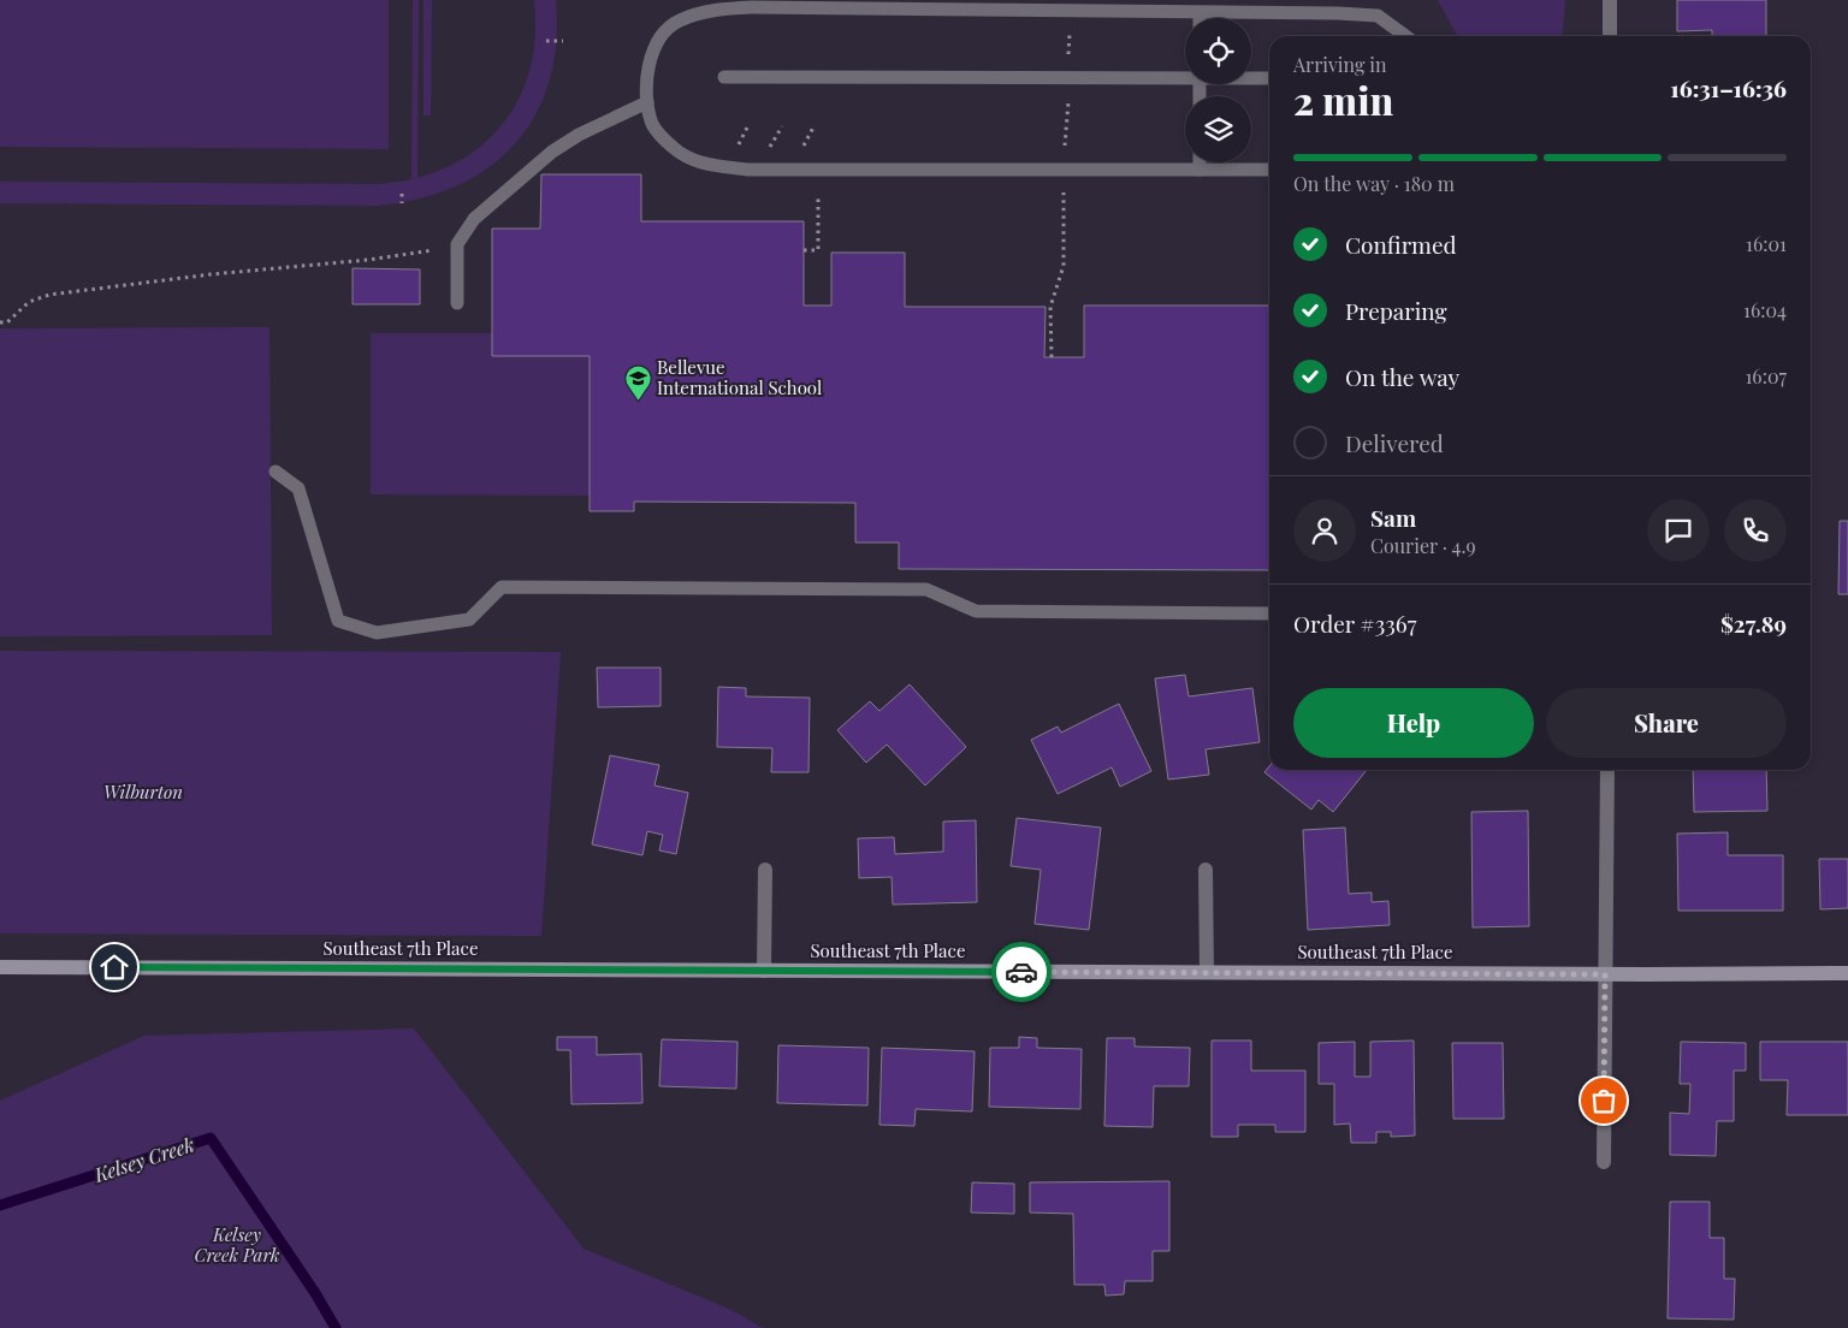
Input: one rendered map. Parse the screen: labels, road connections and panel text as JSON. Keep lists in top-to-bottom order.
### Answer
{
  "streets": {
    "street": ["Southeast 7th Place"]
  },
  "water": ["Kelsey Creek"],
  "parks": ["Wilburton", "Kelsey Creek Park"],
  "places": {
    "school or university": ["Bellevue International School"]
  },
  "page": {
    "heading": ["2 min", "Arriving in", "16:31–16:36"],
    "panel": [
      "Sam",
      "Courier · 4.9",
      "Order #3367",
      "$27.89"
    ],
    "bar": "On the way · 180 m",
    "list": [
      ["Confirmed", "16:01"],
      ["Preparing", "16:04"],
      ["On the way", "16:07"],
      "Delivered"
    ],
    "buttons": ["Help", "Share"]
  }
}
